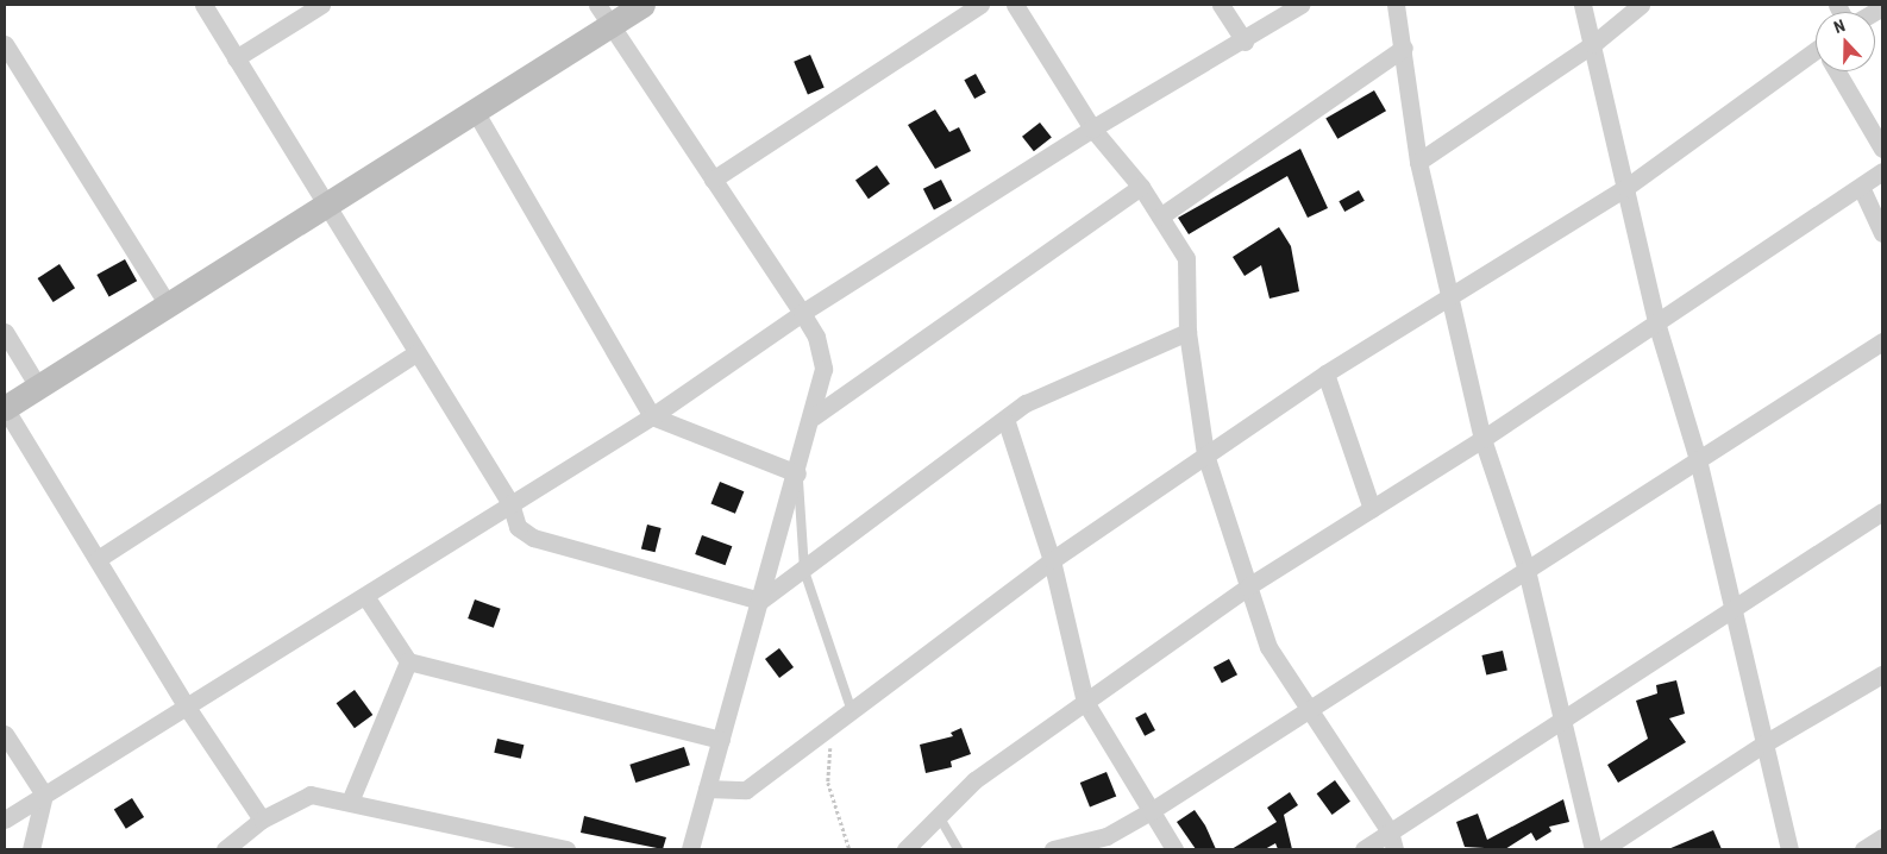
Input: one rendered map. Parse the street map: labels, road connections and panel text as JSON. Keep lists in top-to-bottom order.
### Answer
{
  "north": "top"
}
